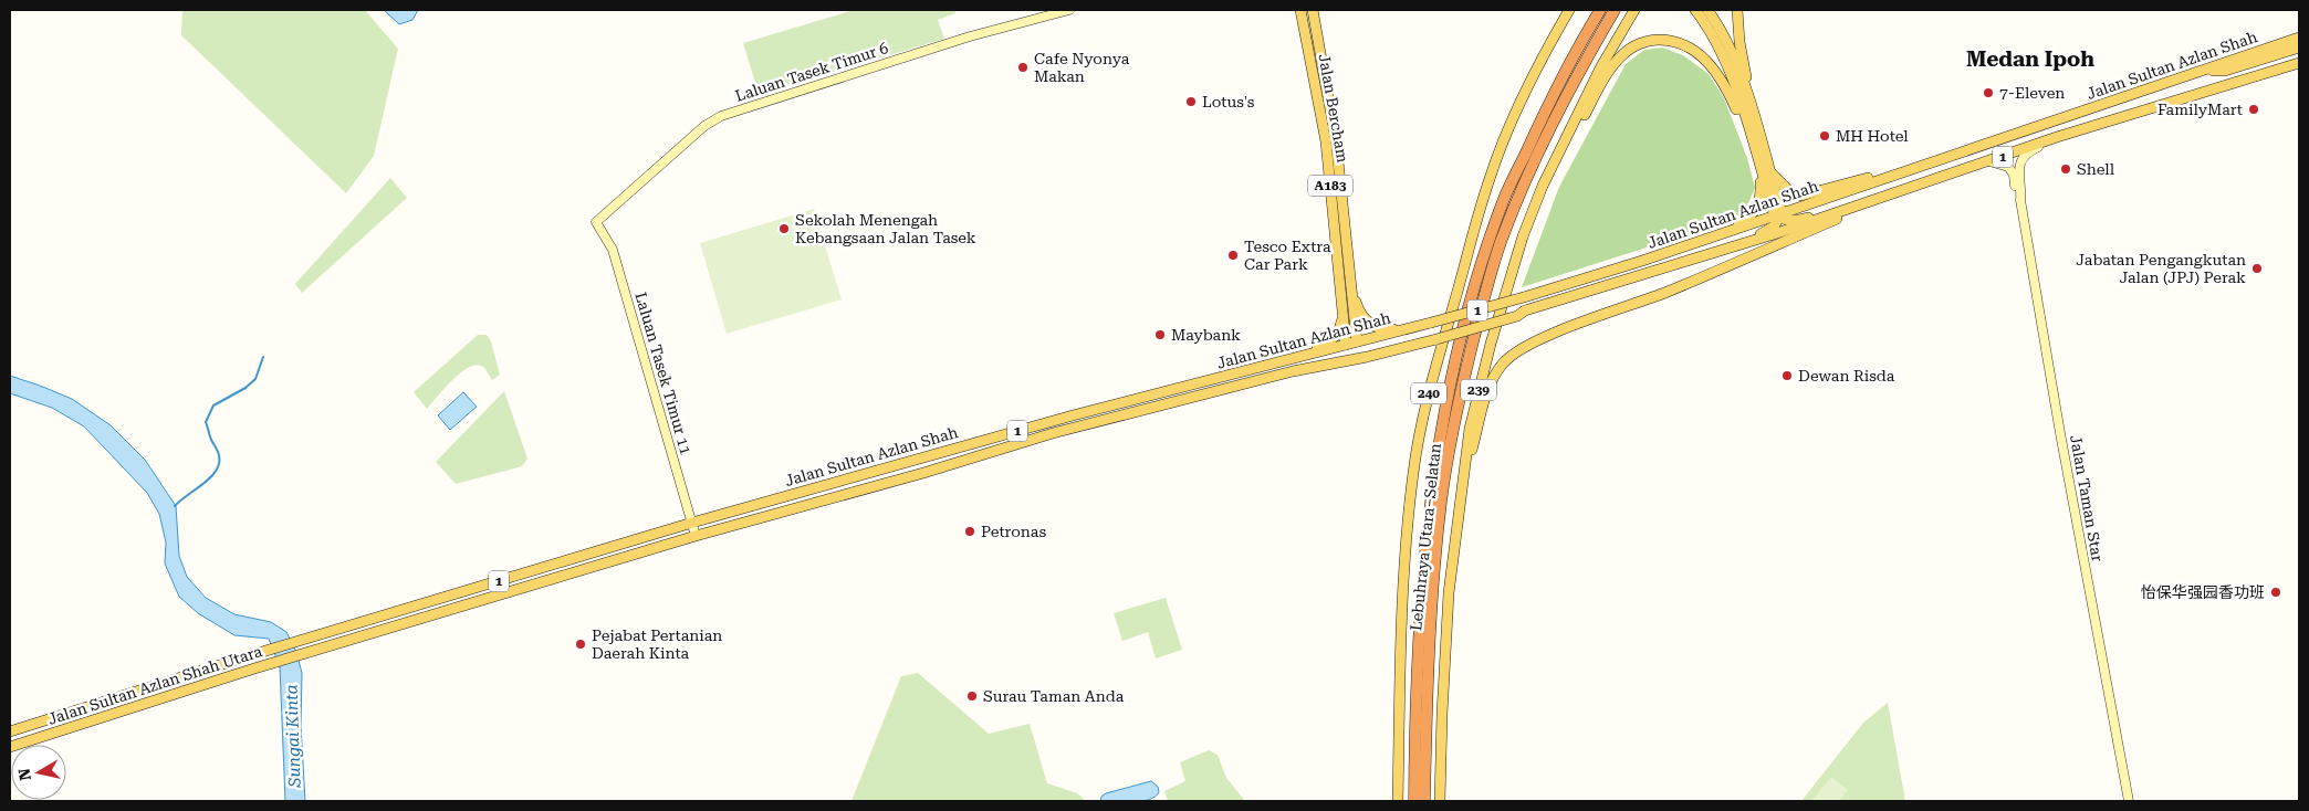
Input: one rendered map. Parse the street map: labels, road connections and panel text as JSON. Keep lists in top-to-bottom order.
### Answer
{
  "streets": {
    "highway": ["Lebuhraya Utara–Selatan"],
    "main road": [
      "Jalan Sultan Azlan Shah",
      "Jalan Bercham",
      "1",
      "A183",
      "239",
      "240",
      "Jalan Sultan Azlan Shah Utara"
    ],
    "street": ["Laluan Tasek Timur 6", "Laluan Tasek Timur 11", "Jalan Taman Star"]
  },
  "crossings": [
    ["Jalan Sultan Azlan Shah", "Jalan Bercham"],
    ["Jalan Sultan Azlan Shah", "Laluan Tasek Timur 11"],
    ["Jalan Sultan Azlan Shah", "Jalan Taman Star"],
    ["Jalan Sultan Azlan Shah", "Jalan Sultan Azlan Shah Utara"],
    ["Laluan Tasek Timur 6", "Laluan Tasek Timur 11"]
  ],
  "districts": ["Medan Ipoh"],
  "water": ["Sungai Kinta"],
  "places": [
    "Cafe Nyonya Makan",
    "7-Eleven",
    "Lotus's",
    "FamilyMart",
    "MH Hotel",
    "Shell",
    "Sekolah Menengah Kebangsaan Jalan Tasek",
    "Tesco Extra Car Park",
    "Jabatan Pengangkutan Jalan (JPJ) Perak",
    "Maybank",
    "Dewan Risda",
    "Petronas",
    "怡保华强园香功班",
    "Pejabat Pertanian Daerah Kinta",
    "Surau Taman Anda"
  ],
  "north": "left"
}
